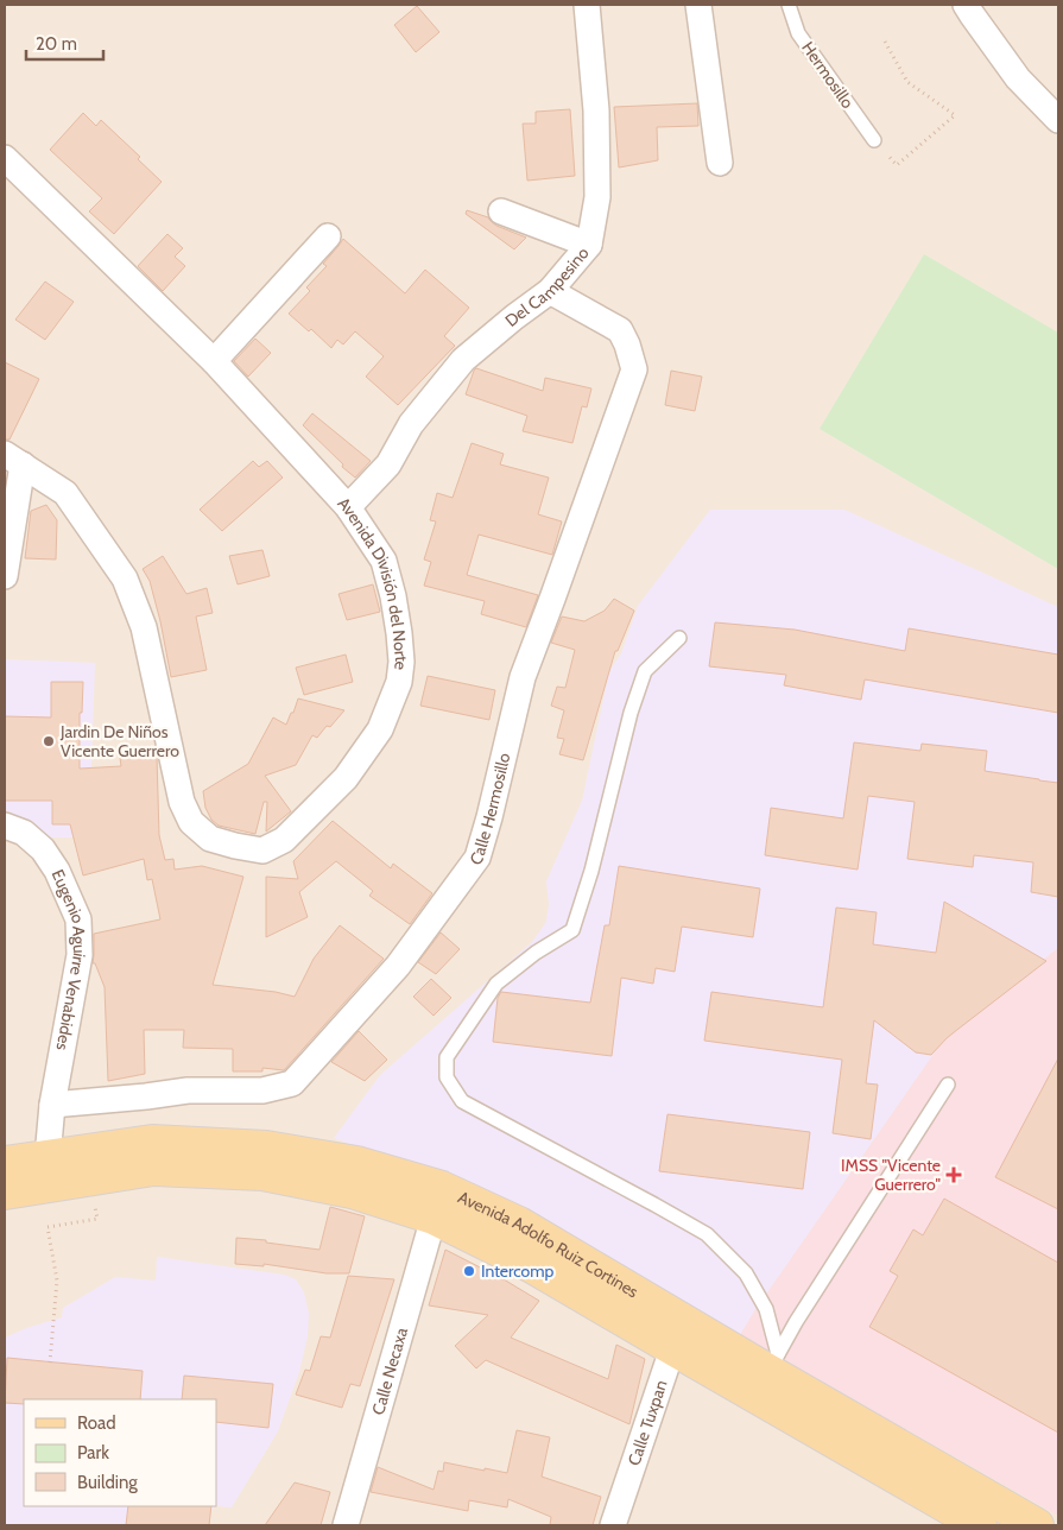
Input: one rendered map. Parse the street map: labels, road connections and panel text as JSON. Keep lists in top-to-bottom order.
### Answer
{
  "streets": {
    "main road": ["Avenida Adolfo Ruiz Cortines"],
    "street": [
      "Del Campesino",
      "Avenida División del Norte",
      "Calle Hermosillo",
      "Eugenio Aguirre Venabides",
      "Calle Necaxa",
      "Calle Tuxpan"
    ],
    "lane": ["Hermosillo"]
  },
  "crossings": [
    ["Del Campesino", "Avenida División del Norte"],
    ["Del Campesino", "Calle Hermosillo"],
    ["Calle Hermosillo", "Eugenio Aguirre Venabides"],
    ["Eugenio Aguirre Venabides", "Avenida Adolfo Ruiz Cortines"],
    ["Avenida Adolfo Ruiz Cortines", "Calle Necaxa"],
    ["Avenida Adolfo Ruiz Cortines", "Calle Tuxpan"]
  ],
  "places": {
    "other": ["Jardin De Niños Vicente Guerrero", "Intercomp"],
    "health": ["IMSS \"Vicente Guerrero\""]
  },
  "legend": ["Road", "Park", "Building"],
  "scale_bar": "20 m"
}
